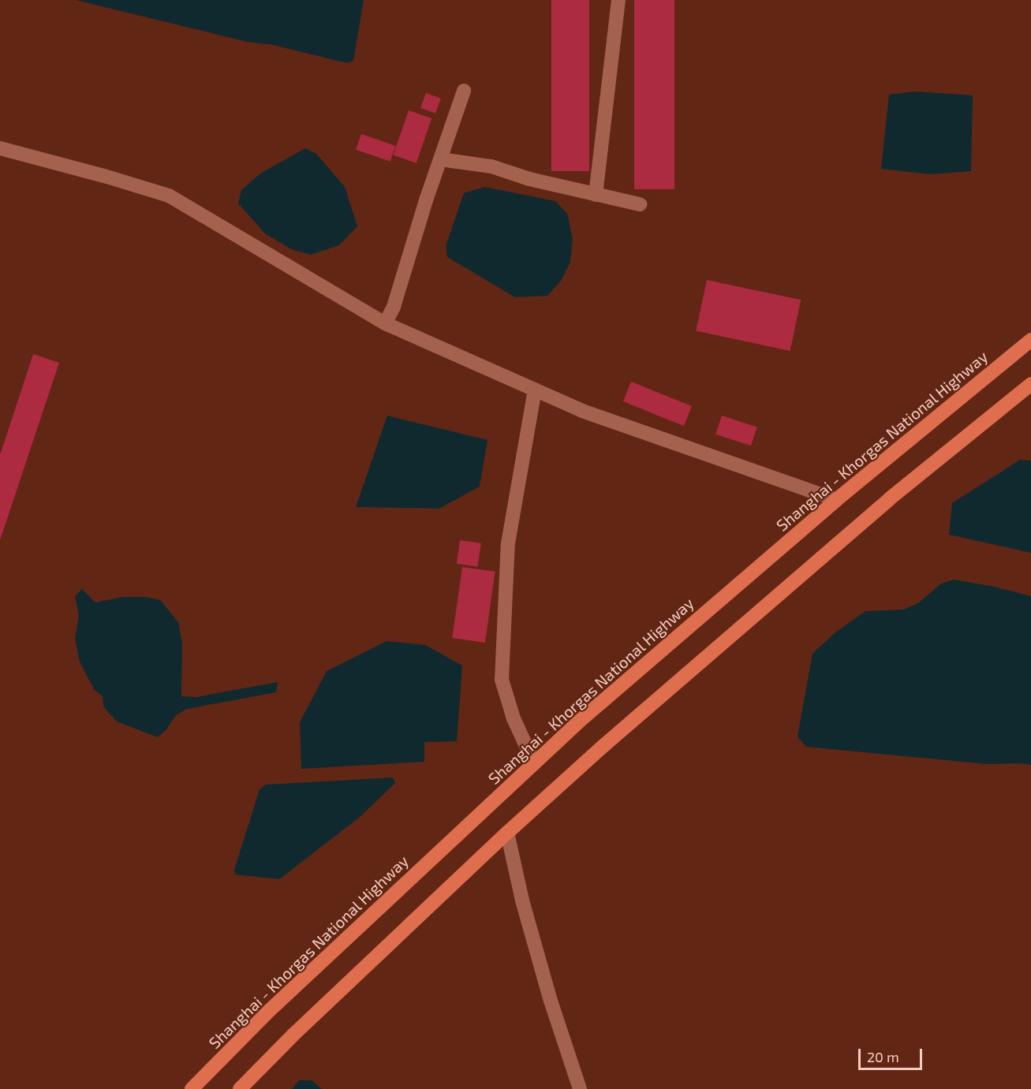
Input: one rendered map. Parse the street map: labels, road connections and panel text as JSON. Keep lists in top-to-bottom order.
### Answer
{
  "streets": {
    "highway": ["Shanghai - Khorgas National Highway"]
  },
  "scale_bar": "20 m"
}
